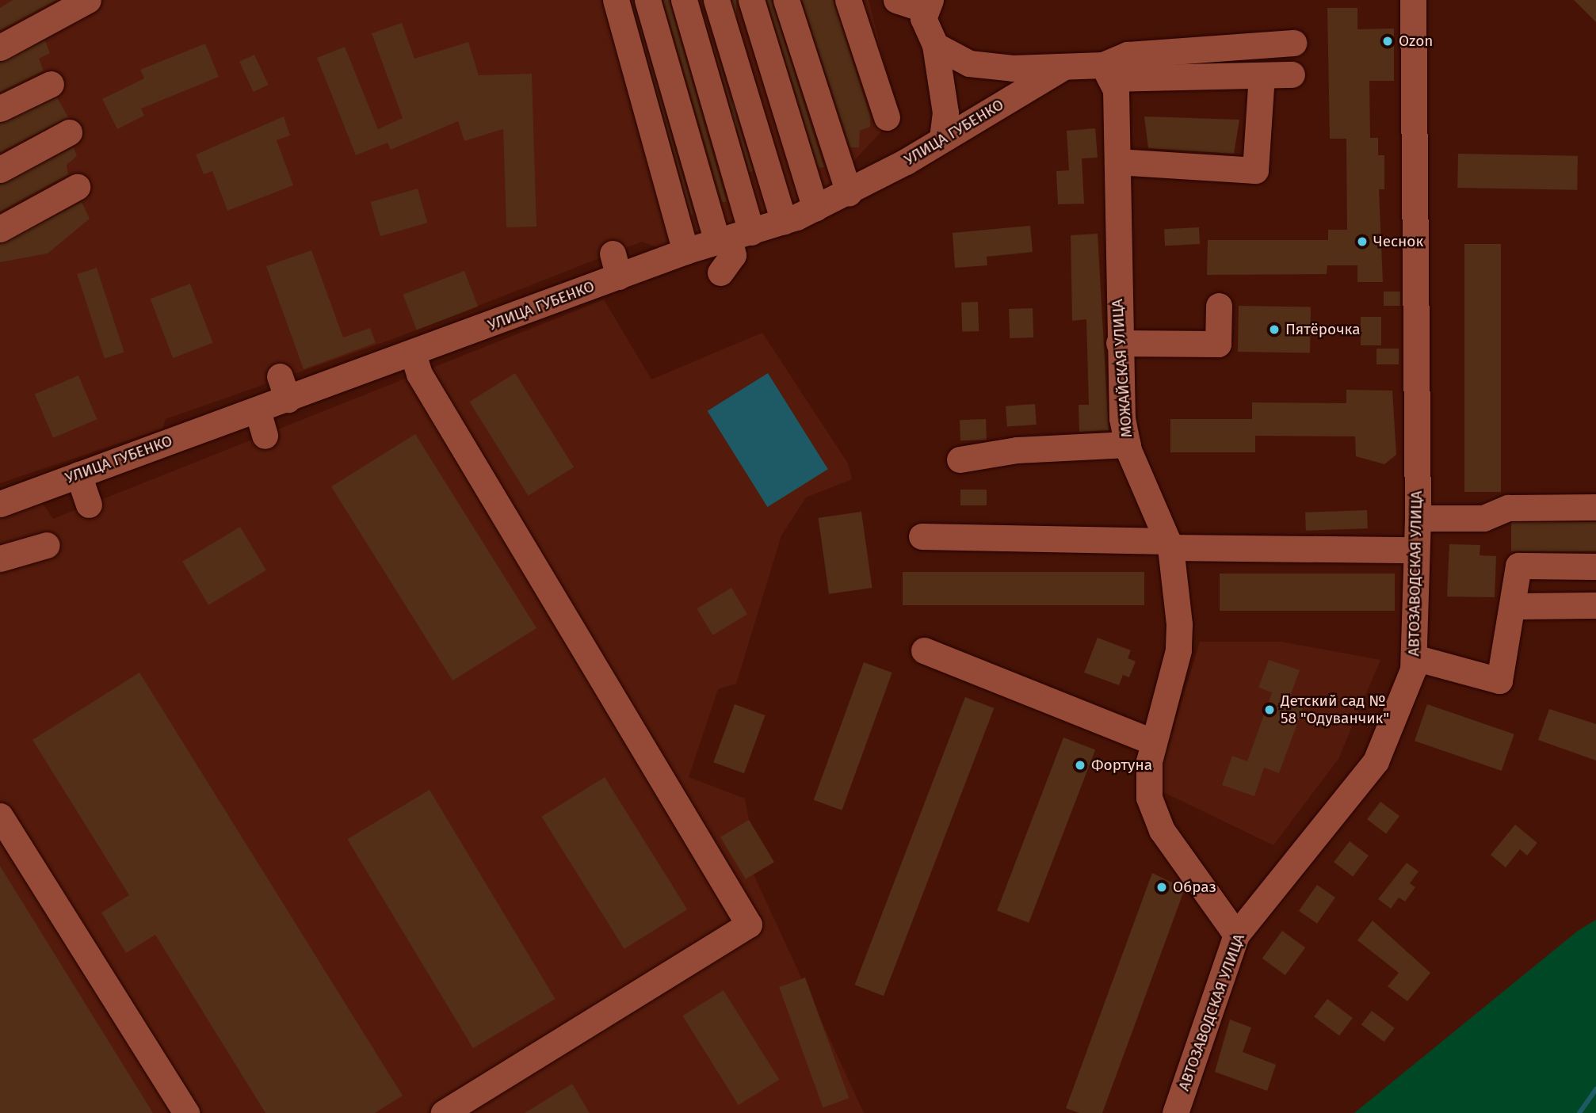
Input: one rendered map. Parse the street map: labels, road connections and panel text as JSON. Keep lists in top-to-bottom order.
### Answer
{
  "streets": {
    "street": ["УЛИЦА ГУБЕНКО", "МОЖАЙСКАЯ УЛИЦА", "АВТОЗАВОДСКАЯ УЛИЦА"]
  },
  "crossings": [
    ["МОЖАЙСКАЯ УЛИЦА", "АВТОЗАВОДСКАЯ УЛИЦА"]
  ],
  "places": [
    "Ozon",
    "Чеснок",
    "Пятёрочка",
    "Детский сад № 58 \"Одуванчик\"",
    "Фортуна",
    "Образ"
  ]
}
